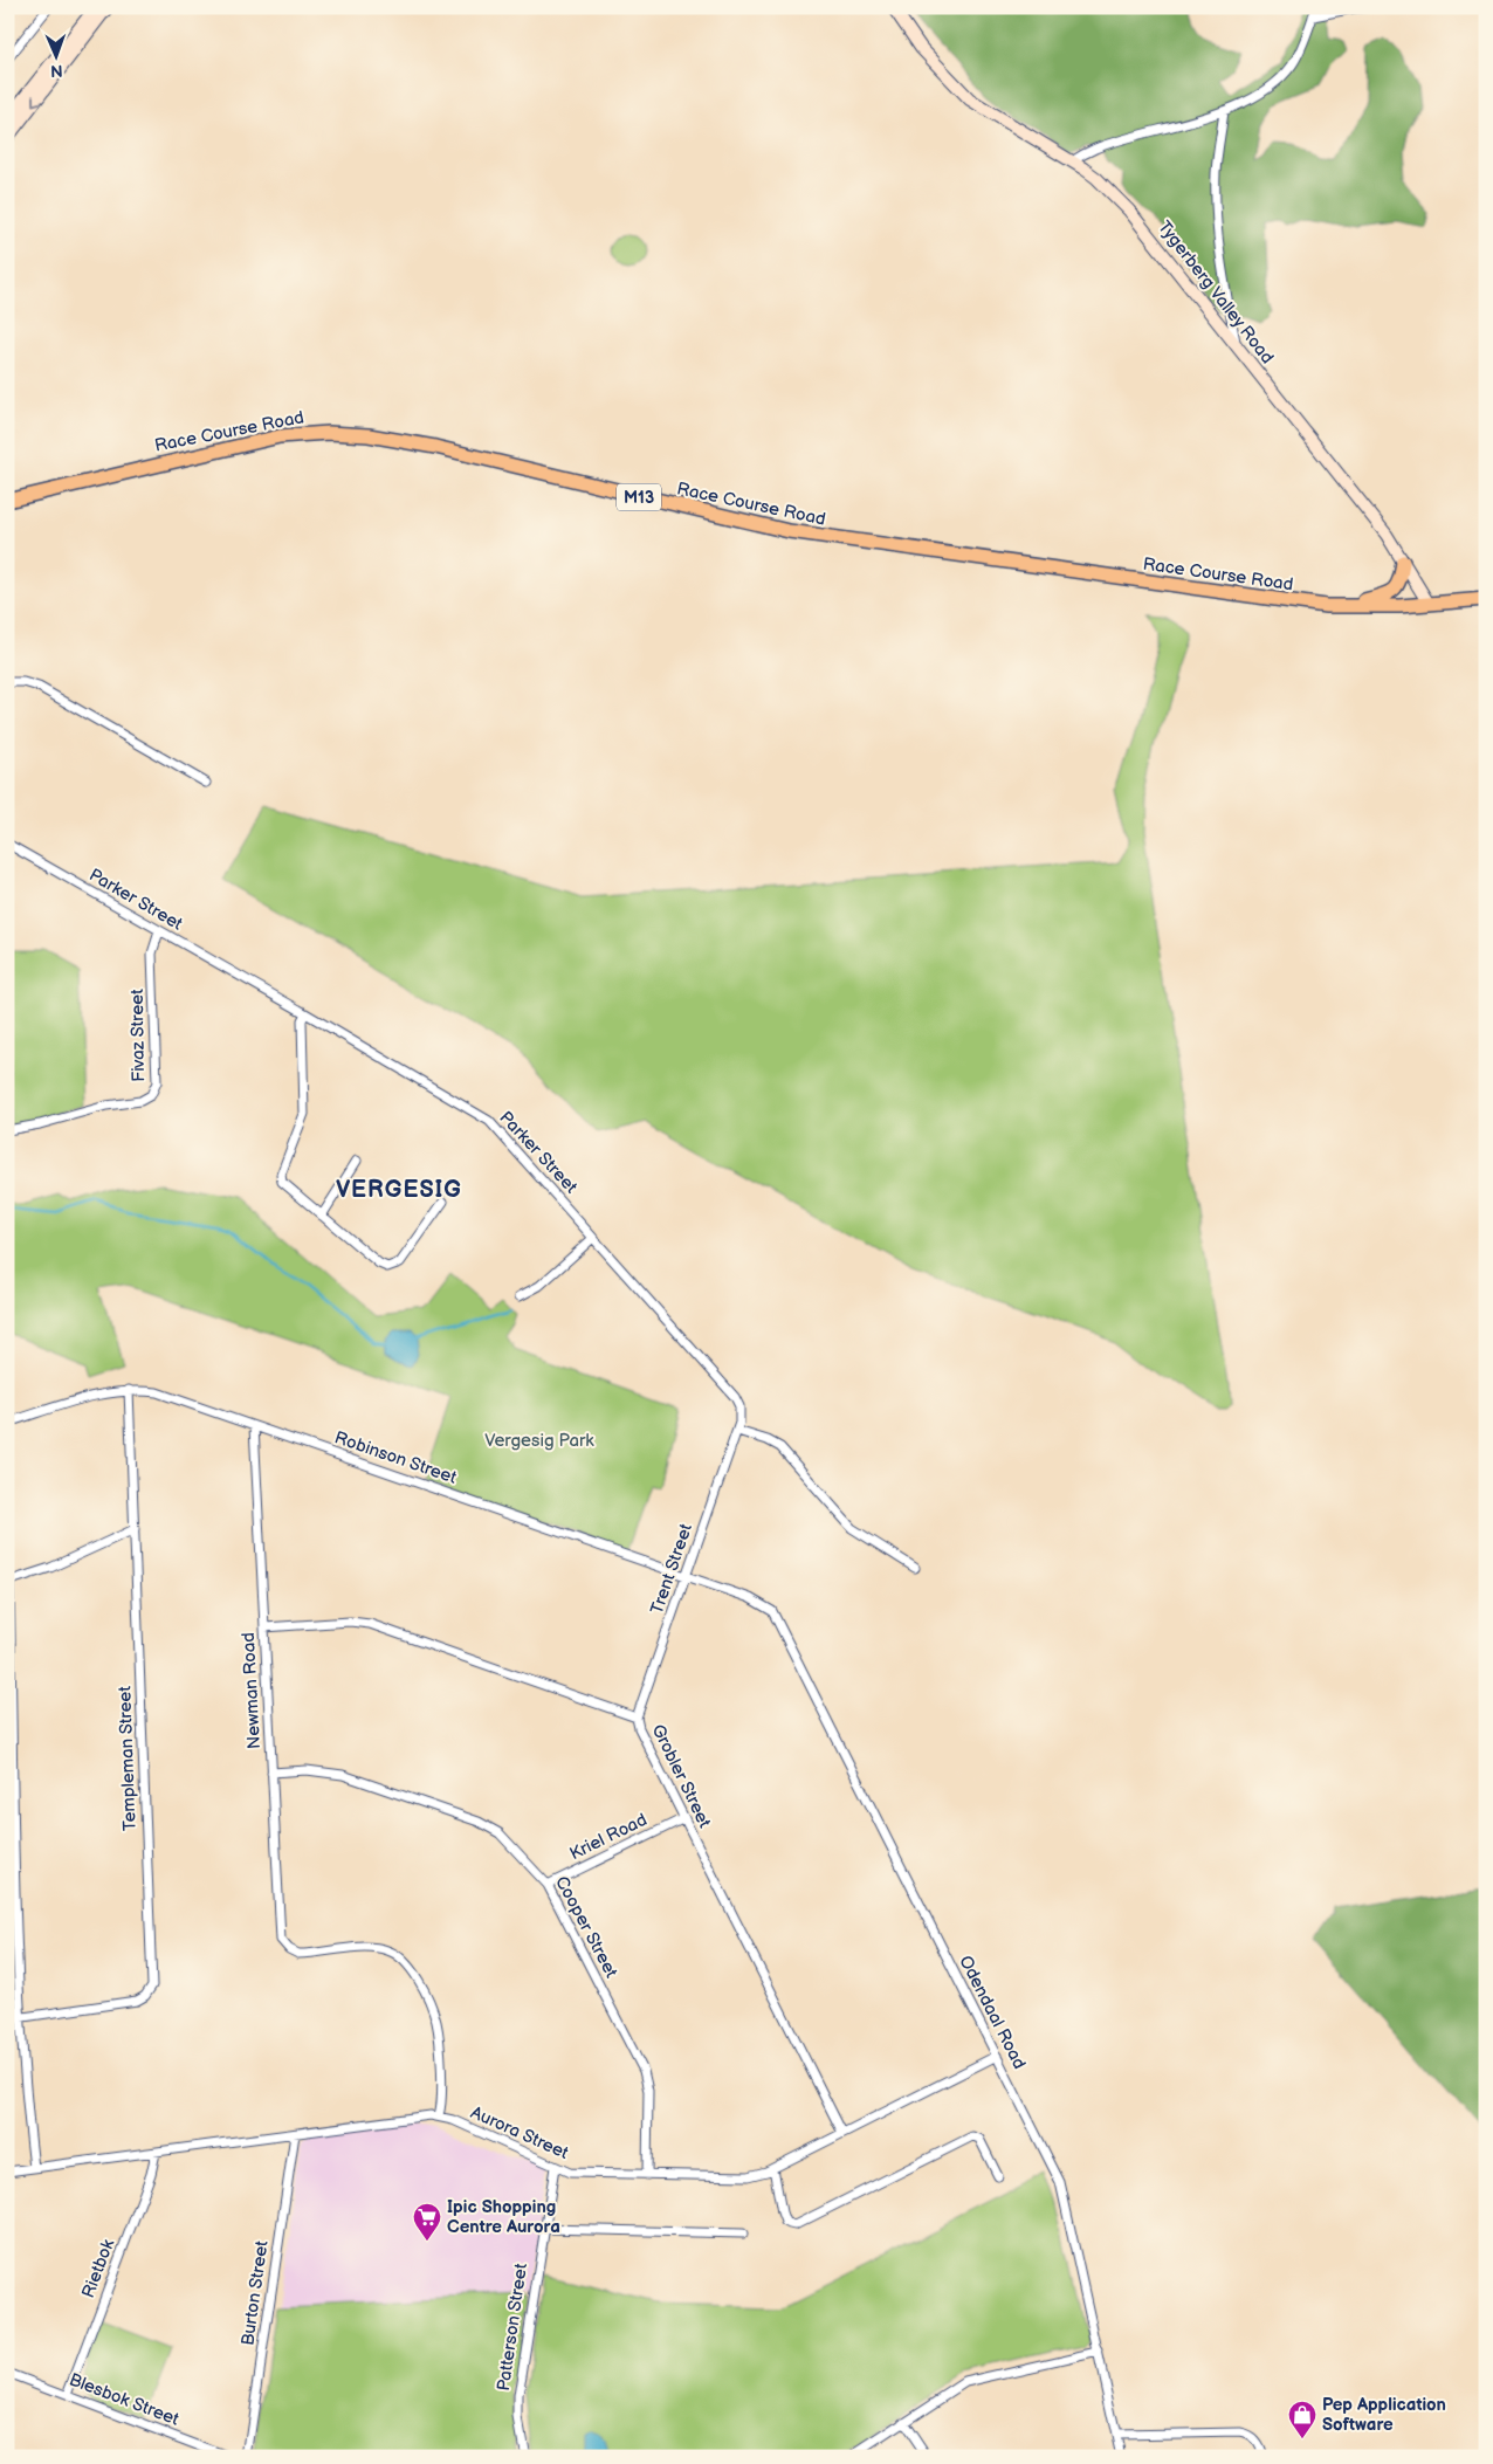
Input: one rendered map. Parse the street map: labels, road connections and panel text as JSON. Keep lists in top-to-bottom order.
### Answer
{
  "streets": {
    "main road": ["Tygerberg Valley Road", "Race Course Road", "M13"],
    "street": [
      "Parker Street",
      "Fivaz Street",
      "Robinson Street",
      "Trent Street",
      "Newman Road",
      "Templeman Street",
      "Grobler Street",
      "Kriel Road",
      "Cooper Street",
      "Odendaal Road",
      "Aurora Street",
      "Rietbok",
      "Burton Street",
      "Patterson Street",
      "Blesbok Street"
    ]
  },
  "crossings": [
    ["Tygerberg Valley Road", "Race Course Road"],
    ["Tygerberg Valley Road", "M13"],
    ["Race Course Road", "M13"],
    ["Parker Street", "Fivaz Street"],
    ["Parker Street", "Trent Street"],
    ["Robinson Street", "Trent Street"],
    ["Robinson Street", "Newman Road"],
    ["Robinson Street", "Templeman Street"],
    ["Robinson Street", "Odendaal Road"],
    ["Trent Street", "Grobler Street"],
    ["Newman Road", "Grobler Street"],
    ["Newman Road", "Cooper Street"],
    ["Newman Road", "Aurora Street"],
    ["Grobler Street", "Kriel Road"],
    ["Grobler Street", "Aurora Street"],
    ["Kriel Road", "Cooper Street"],
    ["Cooper Street", "Aurora Street"],
    ["Odendaal Road", "Aurora Street"],
    ["Aurora Street", "Rietbok"],
    ["Aurora Street", "Burton Street"],
    ["Aurora Street", "Patterson Street"],
    ["Rietbok", "Blesbok Street"]
  ],
  "districts": ["VERGESIG"],
  "parks": ["Vergesig Park"],
  "places": {
    "supermarket": ["Ipic Shopping Centre Aurora"],
    "shop": ["Pep Application Software"]
  },
  "north": "bottom"
}
